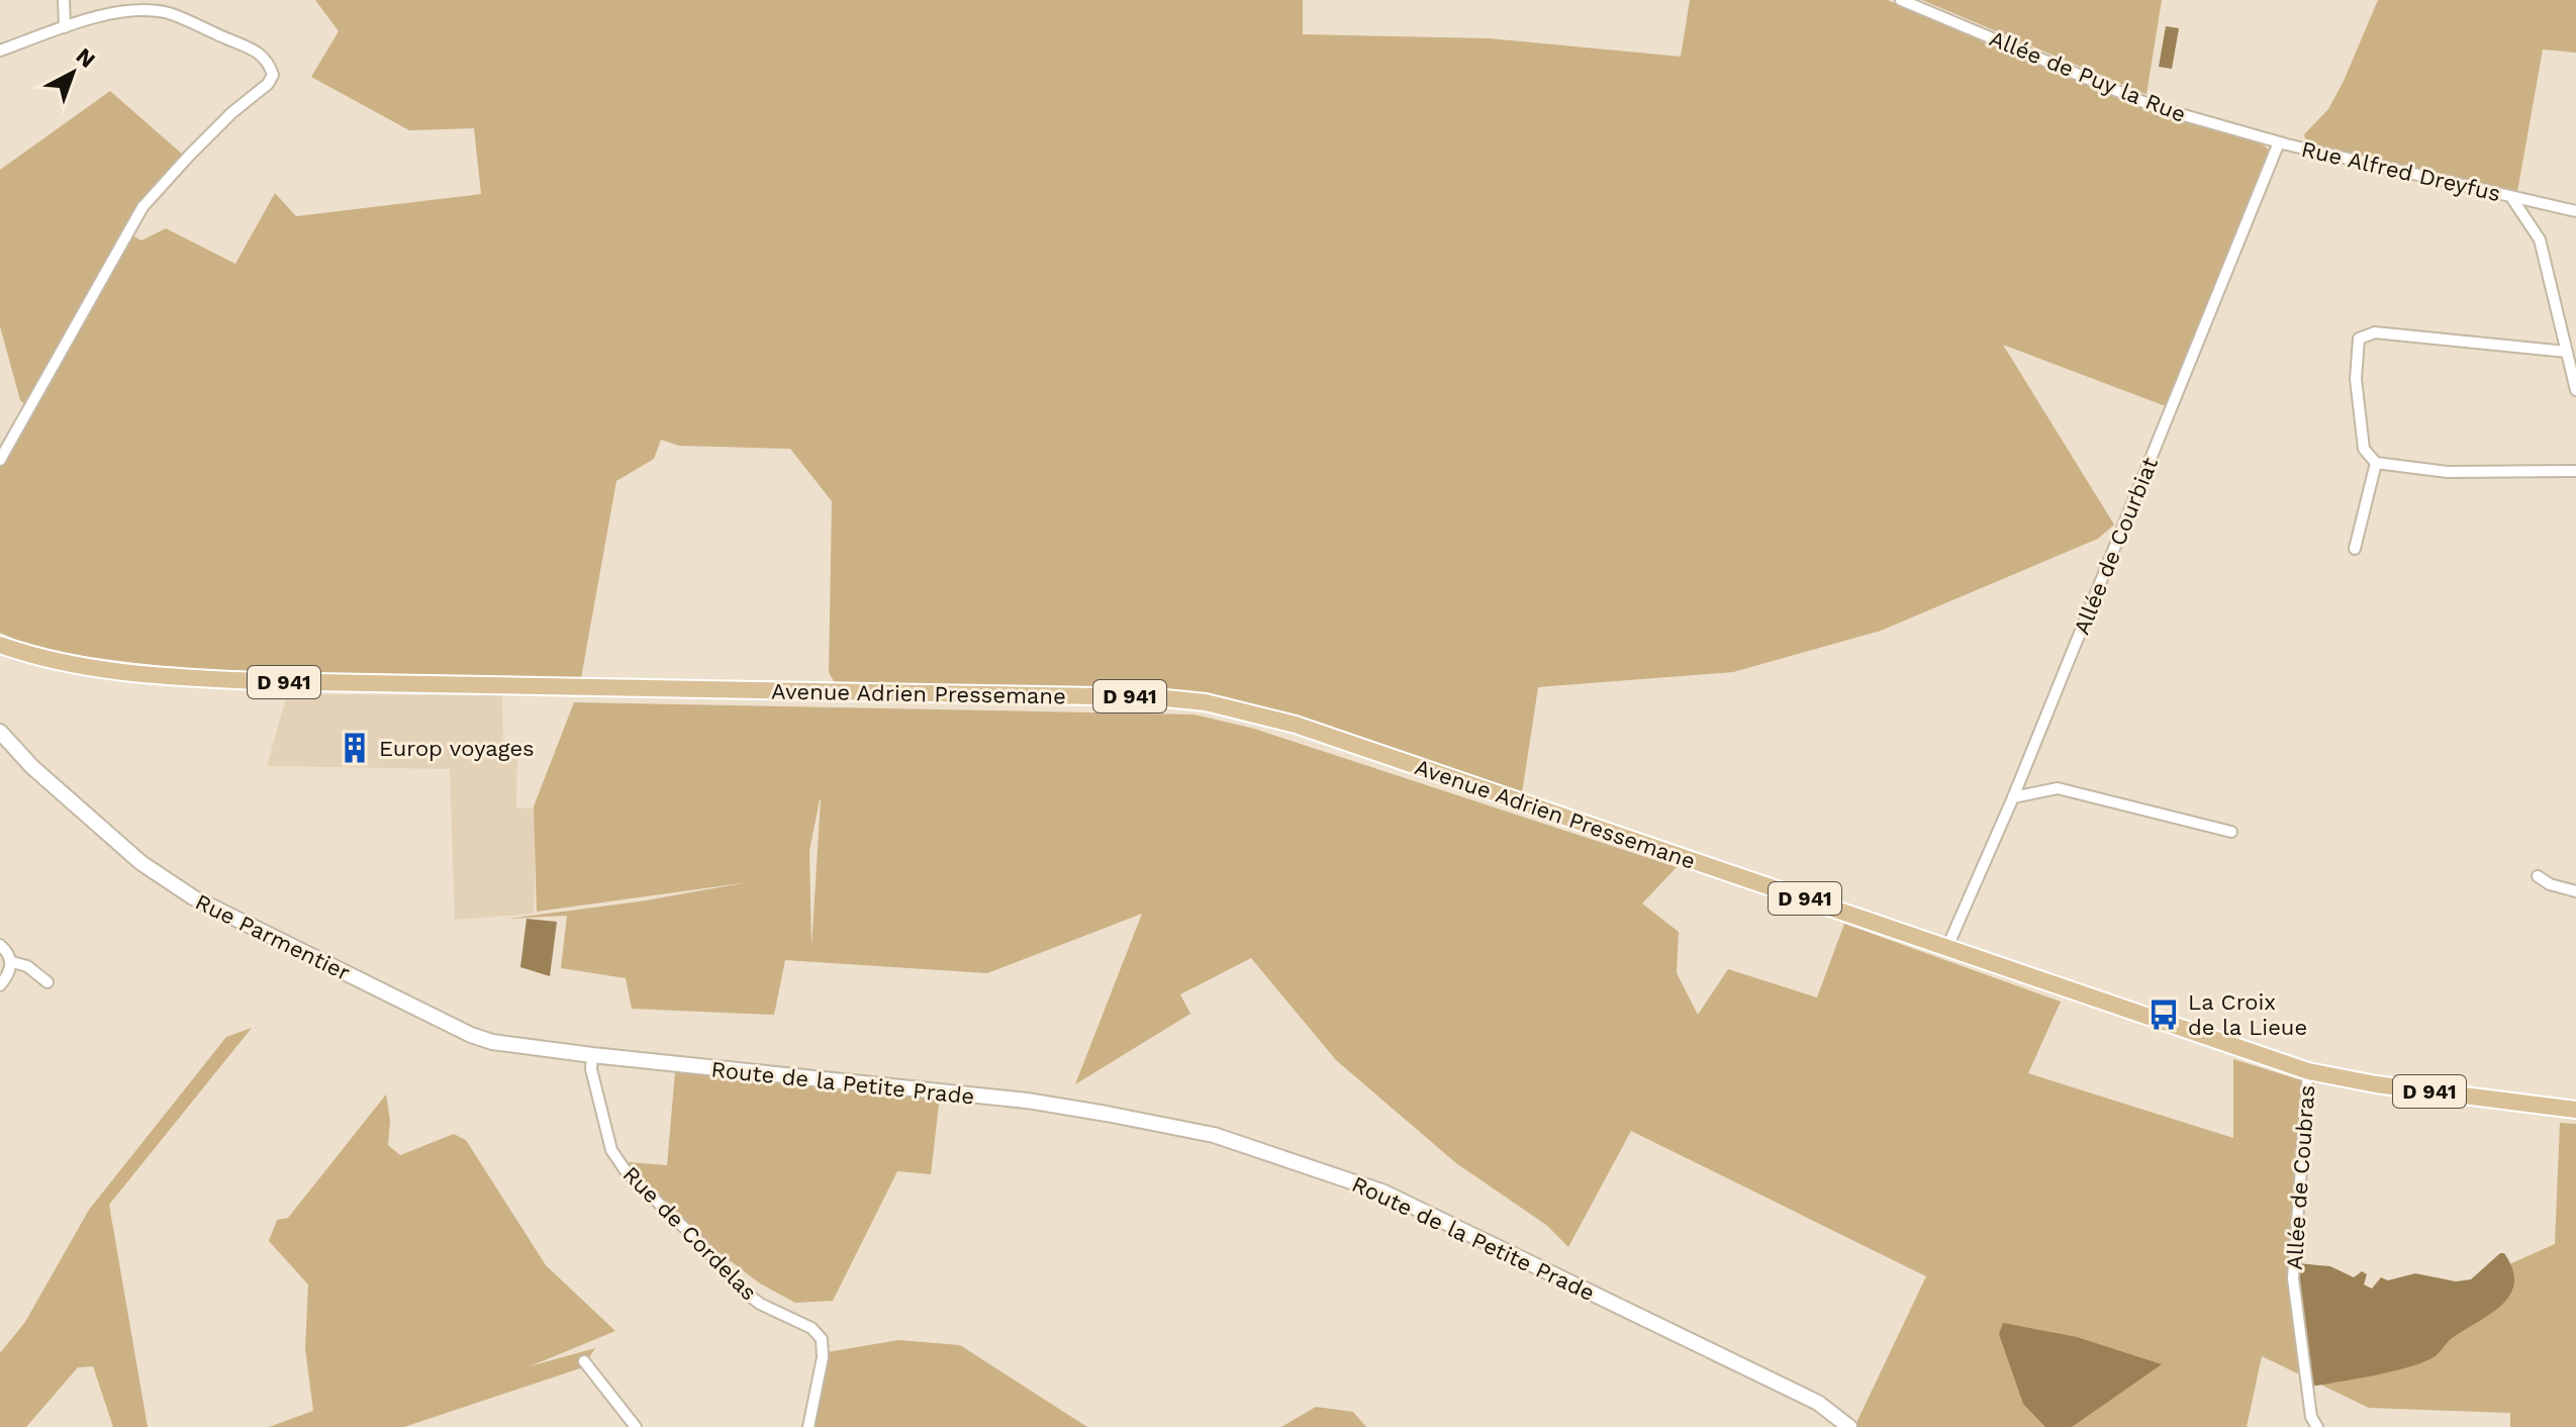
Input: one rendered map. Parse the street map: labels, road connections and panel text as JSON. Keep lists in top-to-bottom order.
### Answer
{
  "streets": {
    "main road": ["D 941", "Avenue Adrien Pressemane"],
    "street": [
      "Allée de Puy la Rue",
      "Rue Alfred Dreyfus",
      "Allée de Courbiat",
      "Rue Parmentier",
      "Route de la Petite Prade",
      "Allée de Coubras",
      "Rue de Cordelas"
    ]
  },
  "crossings": [
    ["Allée de Puy la Rue", "Rue Alfred Dreyfus"],
    ["Allée de Puy la Rue", "Allée de Courbiat"],
    ["Rue Alfred Dreyfus", "Allée de Courbiat"],
    ["Allée de Courbiat", "D 941"],
    ["Allée de Courbiat", "Avenue Adrien Pressemane"],
    ["D 941", "Avenue Adrien Pressemane"],
    ["D 941", "Allée de Coubras"],
    ["Rue Parmentier", "Route de la Petite Prade"],
    ["Rue Parmentier", "Rue de Cordelas"],
    ["Route de la Petite Prade", "Rue de Cordelas"]
  ],
  "places": {
    "building": ["Europ voyages"],
    "bus stop": ["La Croix de la Lieue"]
  },
  "north": "top right"
}
